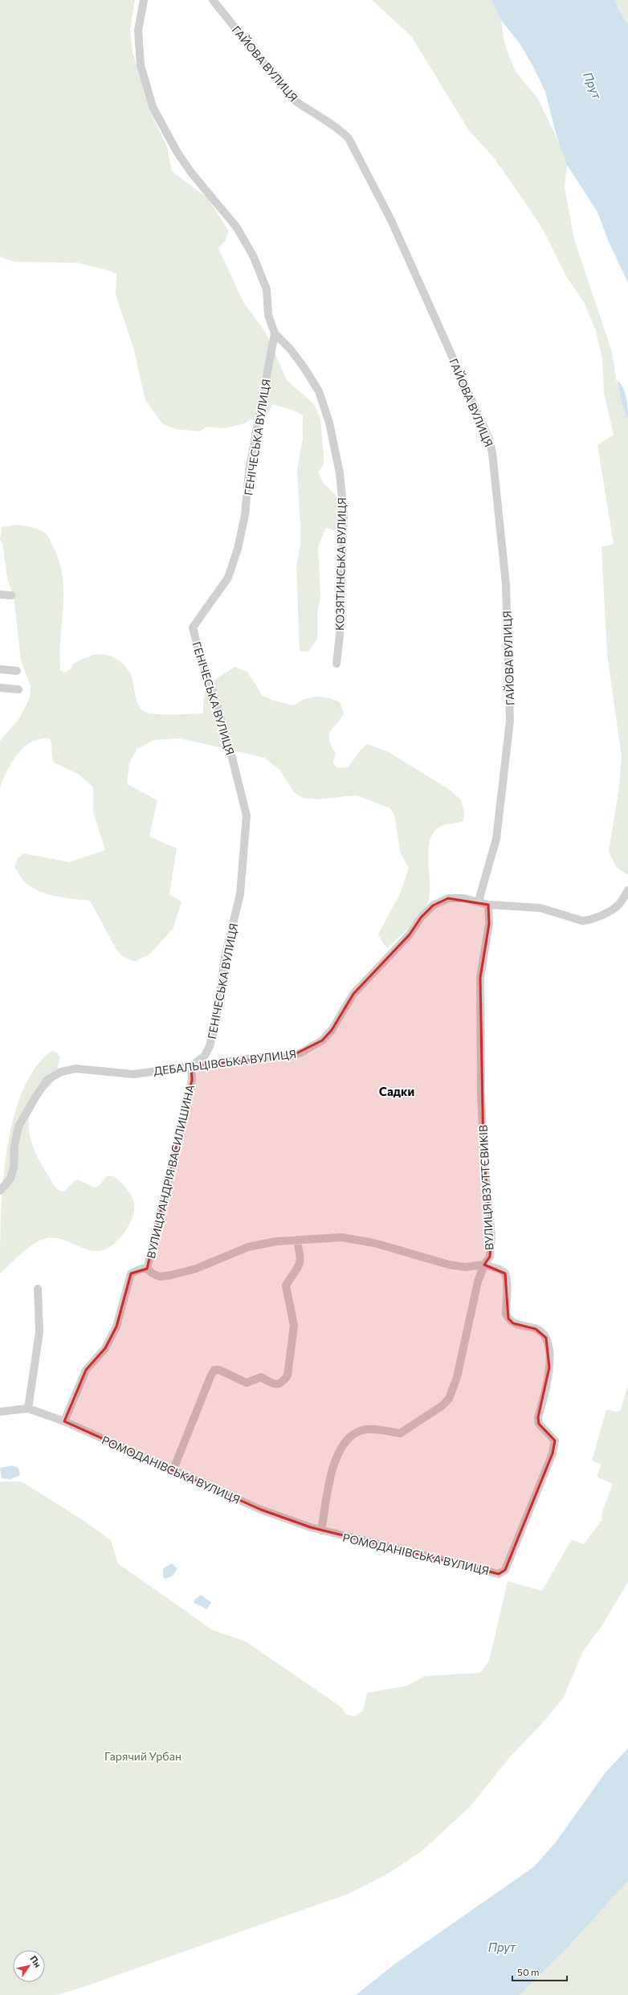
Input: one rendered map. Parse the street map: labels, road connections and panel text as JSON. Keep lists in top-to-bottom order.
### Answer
{
  "streets": {
    "street": [
      "ГАЙОВА ВУЛИЦЯ",
      "ГЕНІЧЕСЬКА ВУЛИЦЯ",
      "КОЗЯТИНСЬКА ВУЛИЦЯ",
      "ДЕБАЛЬЦІВСЬКА ВУЛИЦЯ",
      "ВУЛИЦЯ АНДРІЯ ВАСИЛИШИНА",
      "ВУЛИЦЯ ВЗУТТЄВИКІВ",
      "РОМОДАНІВСЬКА ВУЛИЦЯ"
    ]
  },
  "crossings": [
    ["ГАЙОВА ВУЛИЦЯ", "ДЕБАЛЬЦІВСЬКА ВУЛИЦЯ"],
    ["ГЕНІЧЕСЬКА ВУЛИЦЯ", "КОЗЯТИНСЬКА ВУЛИЦЯ"],
    ["ГЕНІЧЕСЬКА ВУЛИЦЯ", "ДЕБАЛЬЦІВСЬКА ВУЛИЦЯ"],
    ["ГЕНІЧЕСЬКА ВУЛИЦЯ", "ВУЛИЦЯ АНДРІЯ ВАСИЛИШИНА"],
    ["ДЕБАЛЬЦІВСЬКА ВУЛИЦЯ", "ВУЛИЦЯ АНДРІЯ ВАСИЛИШИНА"],
    ["ВУЛИЦЯ АНДРІЯ ВАСИЛИШИНА", "ВУЛИЦЯ ВЗУТТЄВИКІВ"],
    ["ВУЛИЦЯ АНДРІЯ ВАСИЛИШИНА", "РОМОДАНІВСЬКА ВУЛИЦЯ"],
    ["ВУЛИЦЯ ВЗУТТЄВИКІВ", "РОМОДАНІВСЬКА ВУЛИЦЯ"]
  ],
  "districts": ["Садки"],
  "water": ["Прут"],
  "parks": ["Гарячий Урбан"],
  "scale_bar": "50 m",
  "north": "top right"
}
